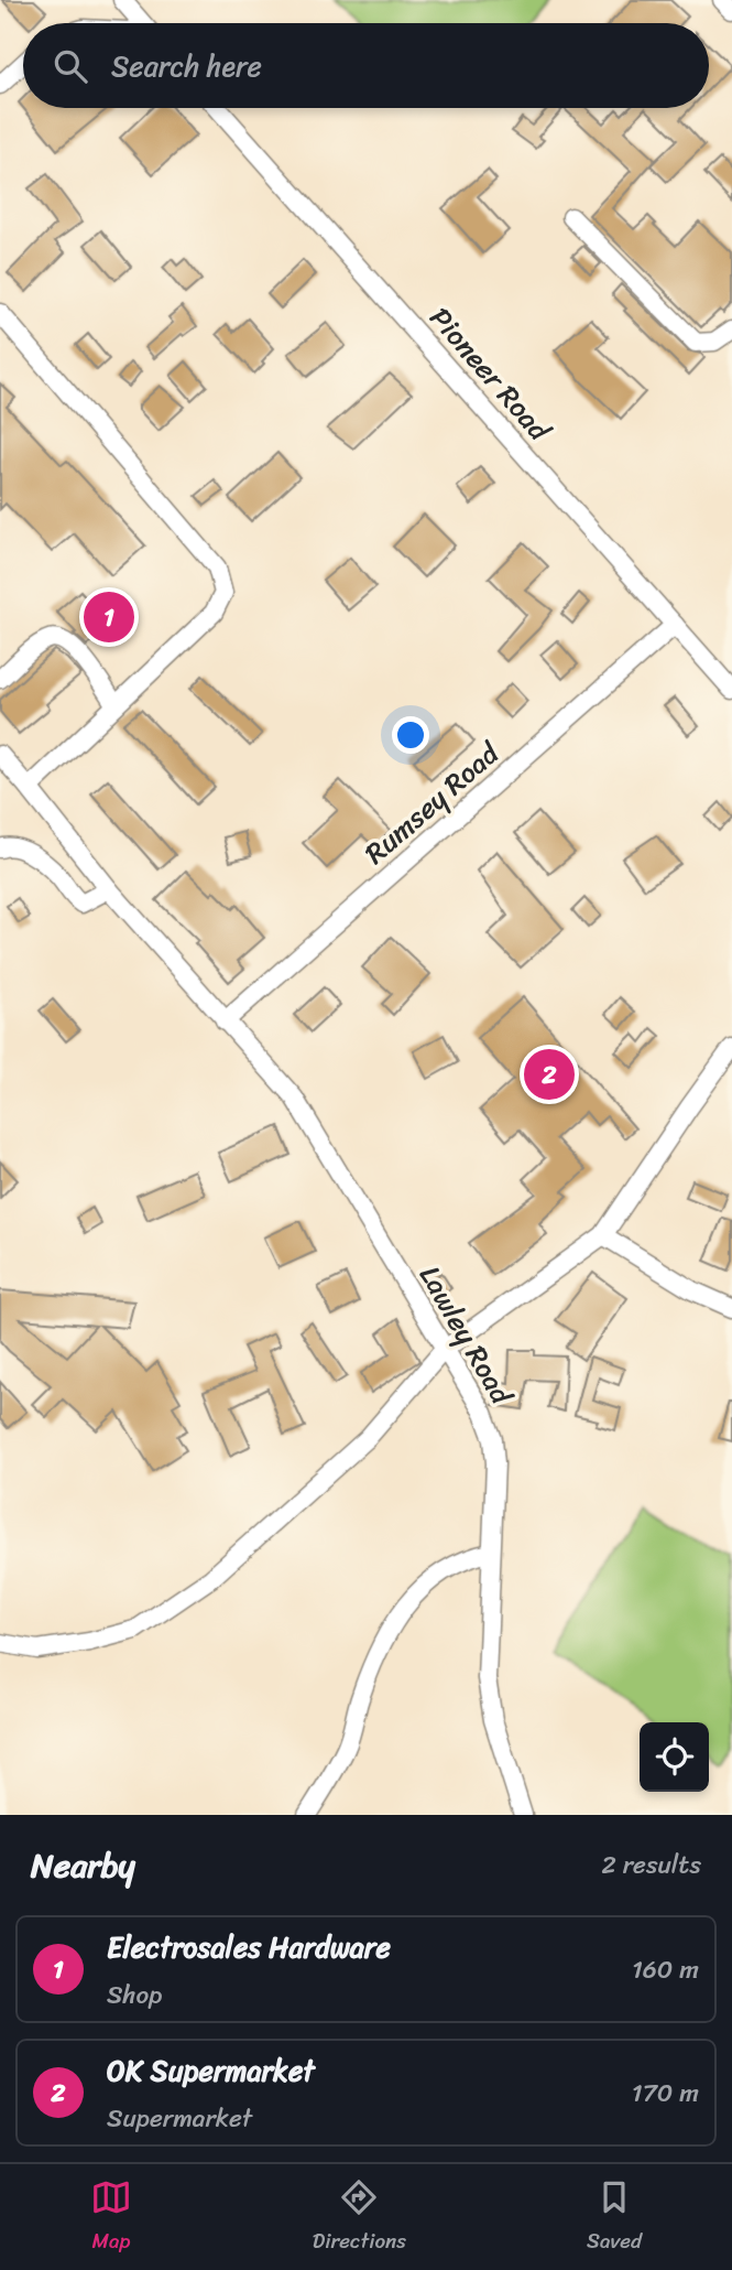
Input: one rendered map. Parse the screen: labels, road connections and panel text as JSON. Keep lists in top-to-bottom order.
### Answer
{
  "streets": {
    "street": ["Pioneer Road", "Rumsey Road", "Lawley Road"]
  },
  "crossings": [
    ["Pioneer Road", "Rumsey Road"],
    ["Rumsey Road", "Lawley Road"]
  ],
  "page": {
    "search": "Search here",
    "pins": ["1", "2"],
    "heading": ["Nearby", "2 results"],
    "list": [
      {
        "mark": "1",
        "name": "Electrosales Hardware",
        "note": "Shop",
        "value": "160 m"
      },
      {
        "mark": "2",
        "name": "OK Supermarket",
        "note": "Supermarket",
        "value": "170 m"
      }
    ],
    "nav": ["Map", "Directions", "Saved"]
  }
}
